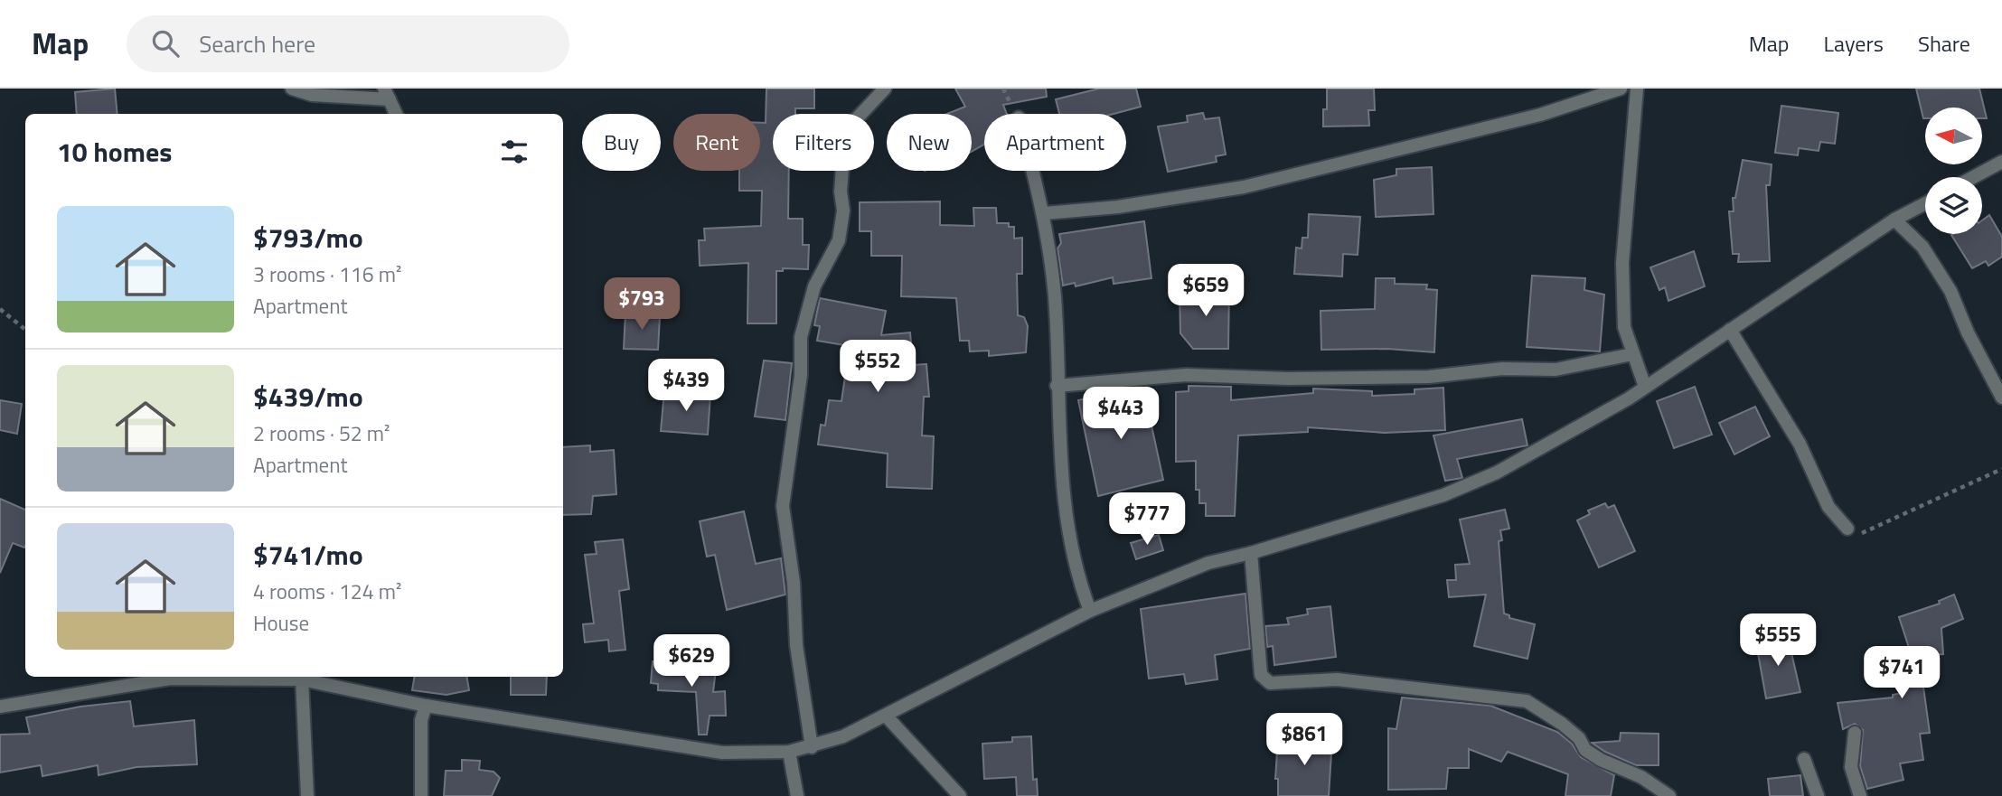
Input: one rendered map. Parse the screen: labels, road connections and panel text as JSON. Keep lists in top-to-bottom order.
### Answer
{
  "north": "left",
  "page": {
    "header": "Map",
    "search": "Search here",
    "nav": ["Map", "Layers", "Share"],
    "chip": [
      "Buy",
      "Rent",
      "Filters",
      "New",
      "Apartment"
    ],
    "heading": "10 homes",
    "list": [
      {
        "name": "$793/mo",
        "note": "3 rooms · 116 m² · Apartment"
      },
      {
        "name": "$439/mo",
        "note": "2 rooms · 52 m² · Apartment"
      },
      {
        "name": "$741/mo",
        "note": "4 rooms · 124 m² · House"
      }
    ],
    "price": [
      "$659",
      "$793",
      "$552",
      "$439",
      "$443",
      "$777",
      "$555",
      "$629",
      "$741",
      "$861"
    ]
  }
}
